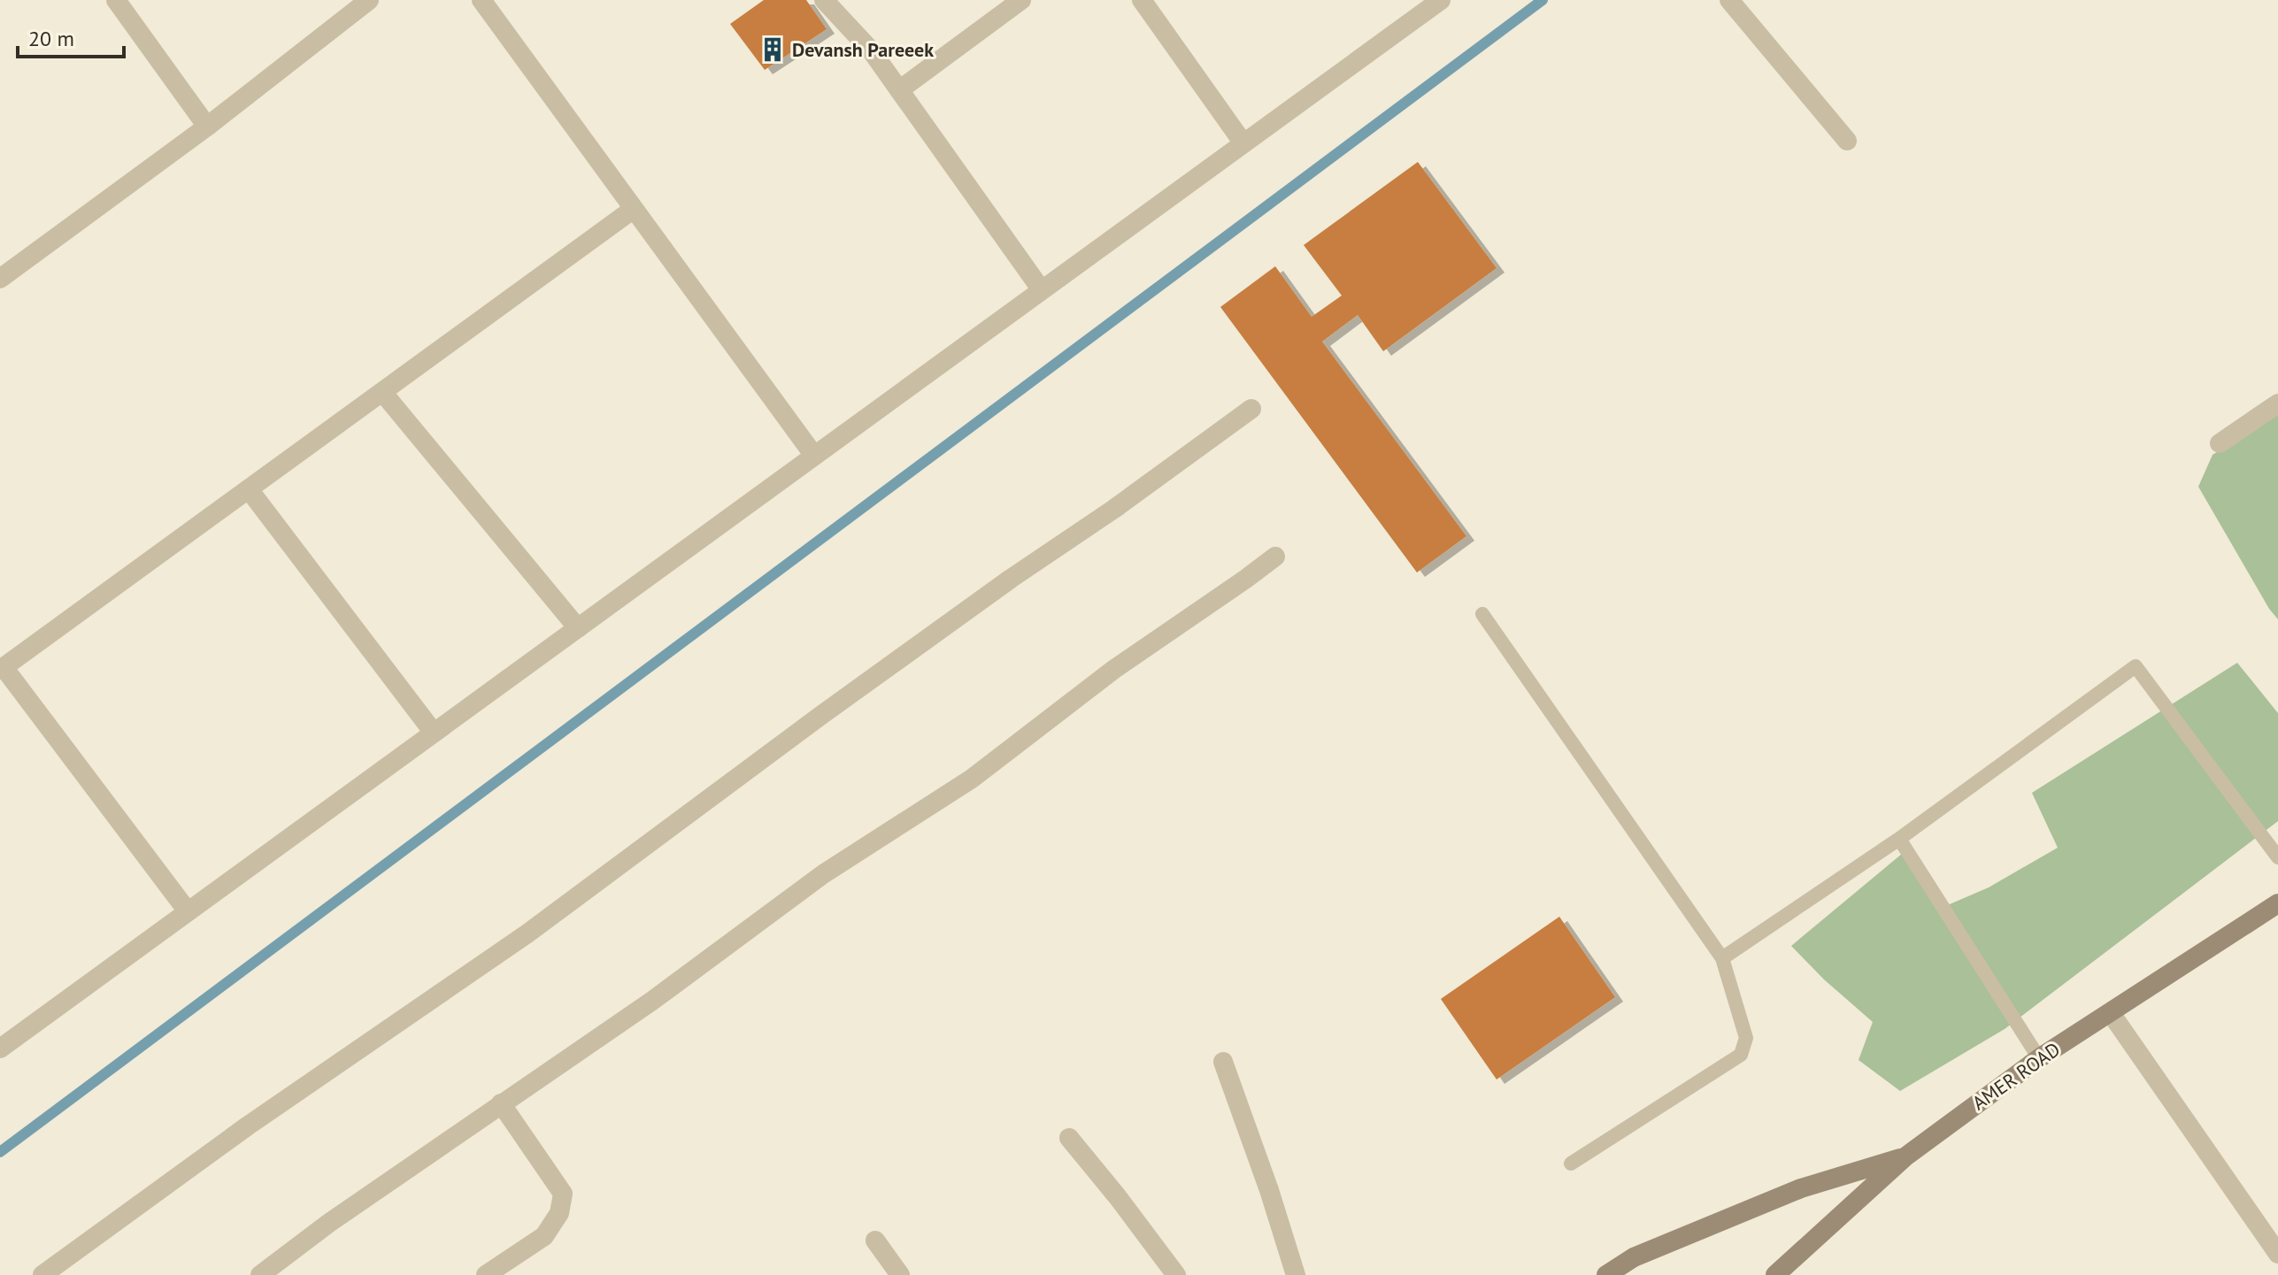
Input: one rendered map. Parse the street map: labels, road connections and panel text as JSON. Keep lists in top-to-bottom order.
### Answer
{
  "streets": {
    "main road": ["AMER ROAD"]
  },
  "places": {
    "building": ["Devansh Pareeek"]
  },
  "scale_bar": "20 m"
}
